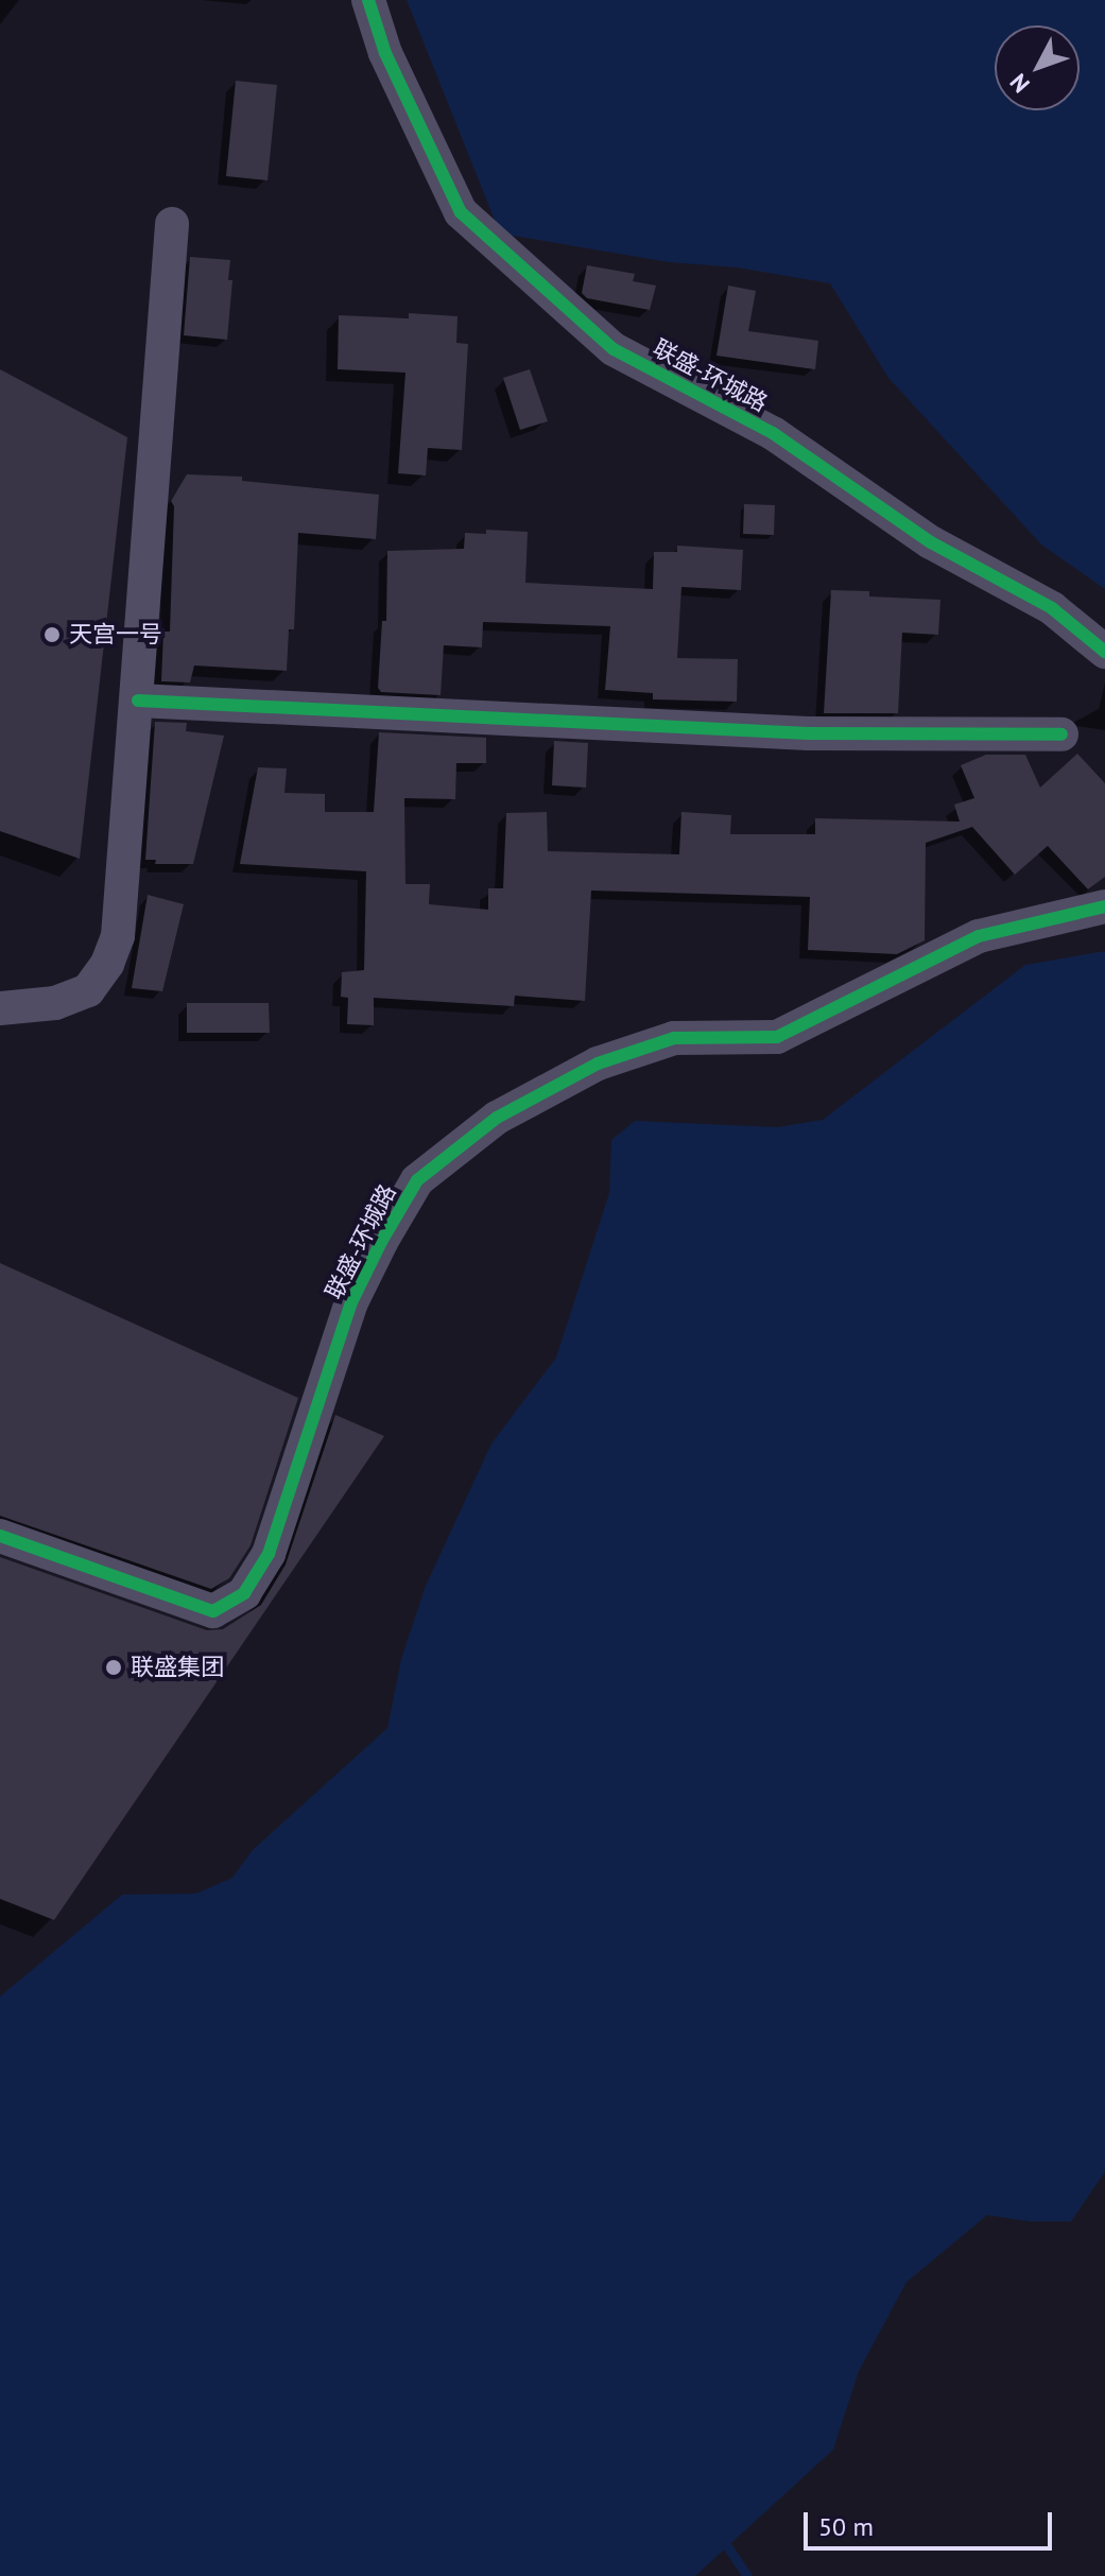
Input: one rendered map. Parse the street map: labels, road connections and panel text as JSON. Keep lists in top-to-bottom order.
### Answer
{
  "streets": {
    "street": ["联盛-环城路"]
  },
  "places": ["天宫一号", "联盛集团"],
  "scale_bar": "50 m",
  "north": "bottom left"
}
